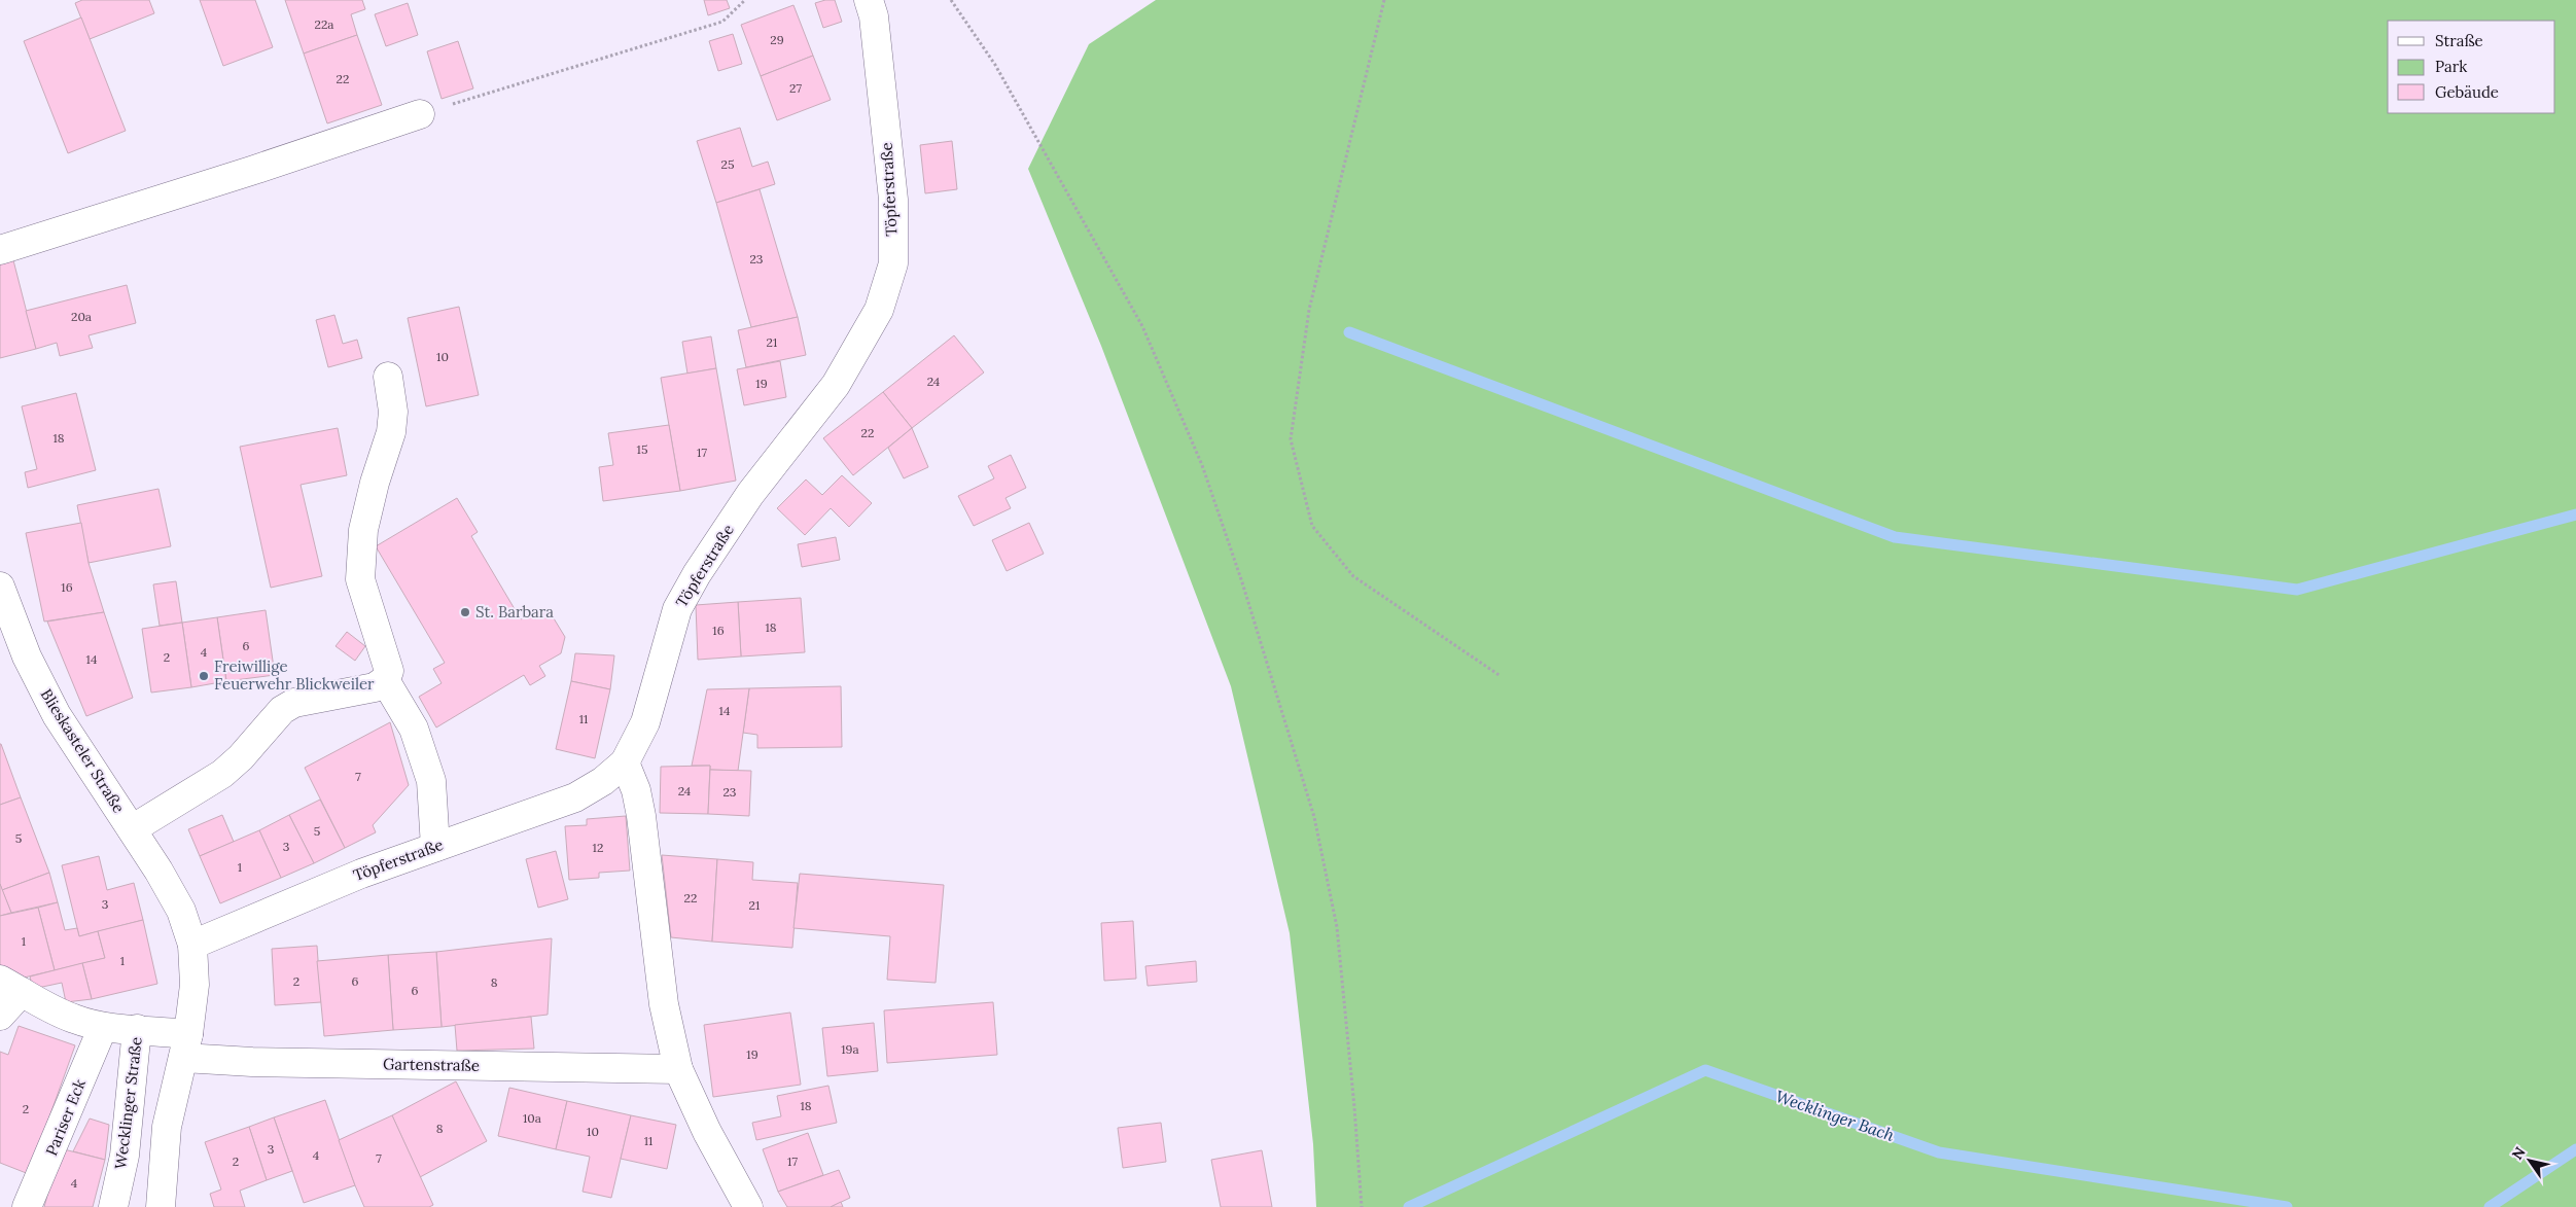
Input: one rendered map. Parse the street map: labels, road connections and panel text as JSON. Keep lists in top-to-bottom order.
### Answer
{
  "streets": {
    "street": [
      "Töpferstraße",
      "Blieskasteler Straße",
      "Gartenstraße",
      "Wecklinger Straße",
      "Pariser Eck"
    ]
  },
  "crossings": [
    ["Töpferstraße", "Blieskasteler Straße"],
    ["Blieskasteler Straße", "Gartenstraße"]
  ],
  "water": ["Wecklinger Bach"],
  "places": ["St. Barbara", "Freiwillige Feuerwehr Blickweiler"],
  "house_numbers": [
    "22a",
    "29",
    "22",
    "27",
    "25",
    "23",
    "20a",
    "21",
    "10",
    "24",
    "19",
    "22",
    "18",
    "15",
    "17",
    "16",
    "18",
    "16",
    "6",
    "4",
    "2",
    "14",
    "14",
    "11",
    "7",
    "24",
    "23",
    "5",
    "5",
    "3",
    "12",
    "1",
    "22",
    "3",
    "21",
    "1",
    "1",
    "2",
    "6",
    "8",
    "6",
    "19a",
    "19",
    "18",
    "2",
    "10a",
    "8",
    "10",
    "11",
    "3",
    "4",
    "7",
    "2",
    "17",
    "4"
  ],
  "legend": ["Straße", "Park", "Gebäude"],
  "north": "top left"
}
